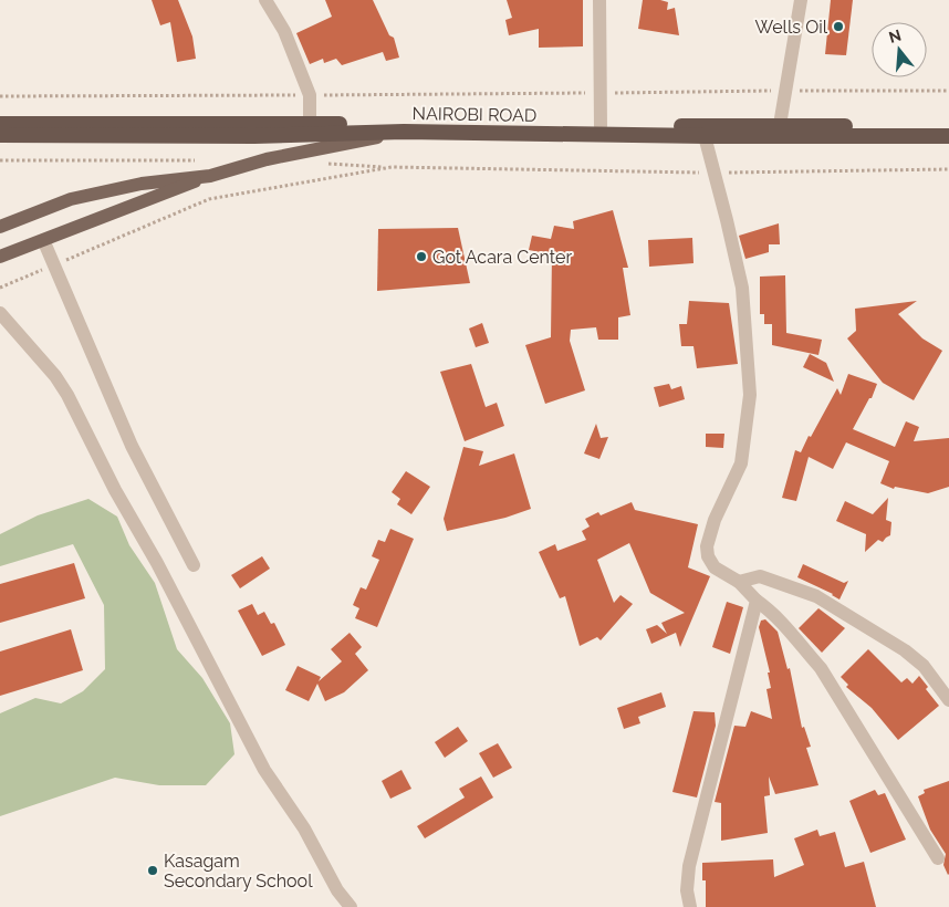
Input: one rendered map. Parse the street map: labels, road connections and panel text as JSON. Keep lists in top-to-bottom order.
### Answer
{
  "streets": {
    "highway": ["NAIROBI ROAD"]
  },
  "places": ["Wells Oil", "Got Acara Center", "Kasagam Secondary School"],
  "north": "top"
}
